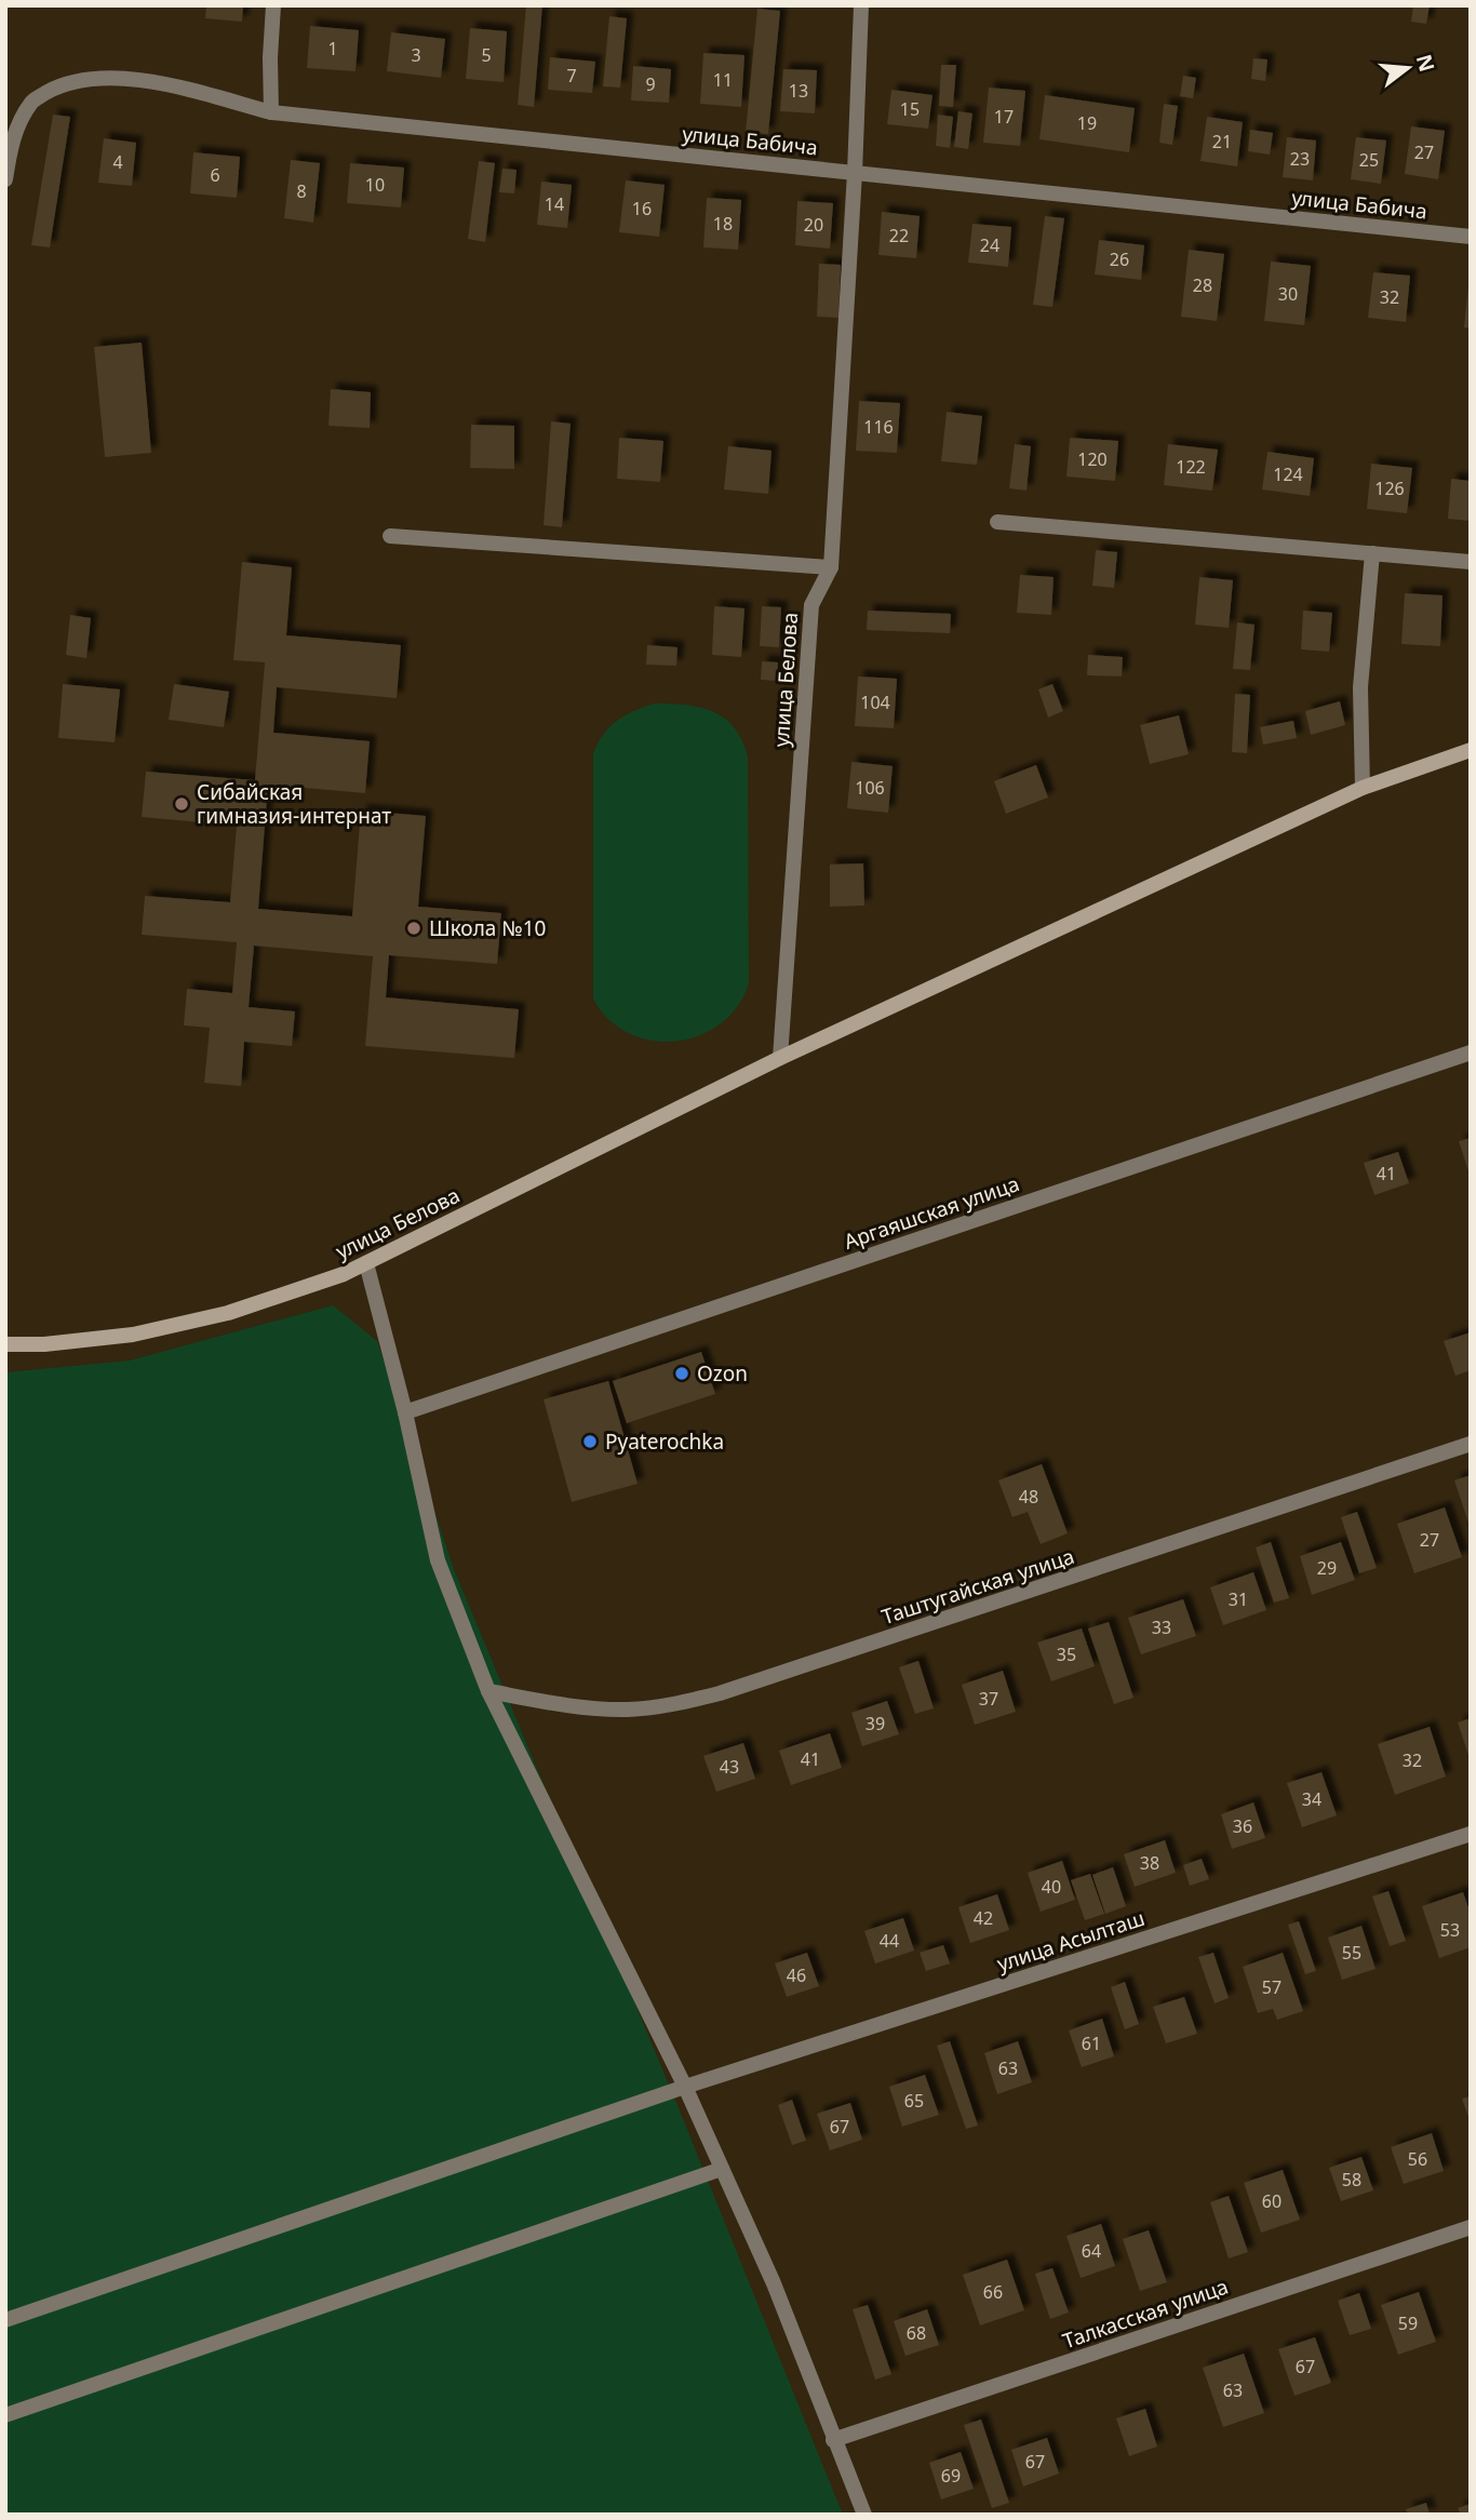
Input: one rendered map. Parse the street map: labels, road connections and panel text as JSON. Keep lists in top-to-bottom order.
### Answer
{
  "streets": {
    "main road": ["улица Белова"],
    "street": [
      "улица Бабича",
      "Аргаяшская улица",
      "Таштугайская улица",
      "улица Асылташ",
      "Талкасская улица"
    ]
  },
  "crossings": [
    ["улица Бабича", "улица Белова"]
  ],
  "places": [
    "Сибайская гимназия-интернат",
    "Школа №10",
    "Ozon",
    "Pyaterochka"
  ],
  "house_numbers": [
    "1",
    "3",
    "5",
    "7",
    "11",
    "9",
    "13",
    "15",
    "17",
    "19",
    "21",
    "27",
    "23",
    "25",
    "4",
    "6",
    "10",
    "8",
    "14",
    "16",
    "18",
    "20",
    "22",
    "24",
    "26",
    "28",
    "30",
    "32",
    "116",
    "120",
    "122",
    "124",
    "126",
    "104",
    "106",
    "41",
    "48",
    "27",
    "29",
    "31",
    "33",
    "35",
    "37",
    "39",
    "41",
    "32",
    "43",
    "34",
    "36",
    "38",
    "40",
    "42",
    "53",
    "44",
    "55",
    "46",
    "57",
    "61",
    "63",
    "65",
    "67",
    "56",
    "58",
    "60",
    "64",
    "66",
    "59",
    "68",
    "67",
    "63",
    "67",
    "69"
  ],
  "north": "right"
}
